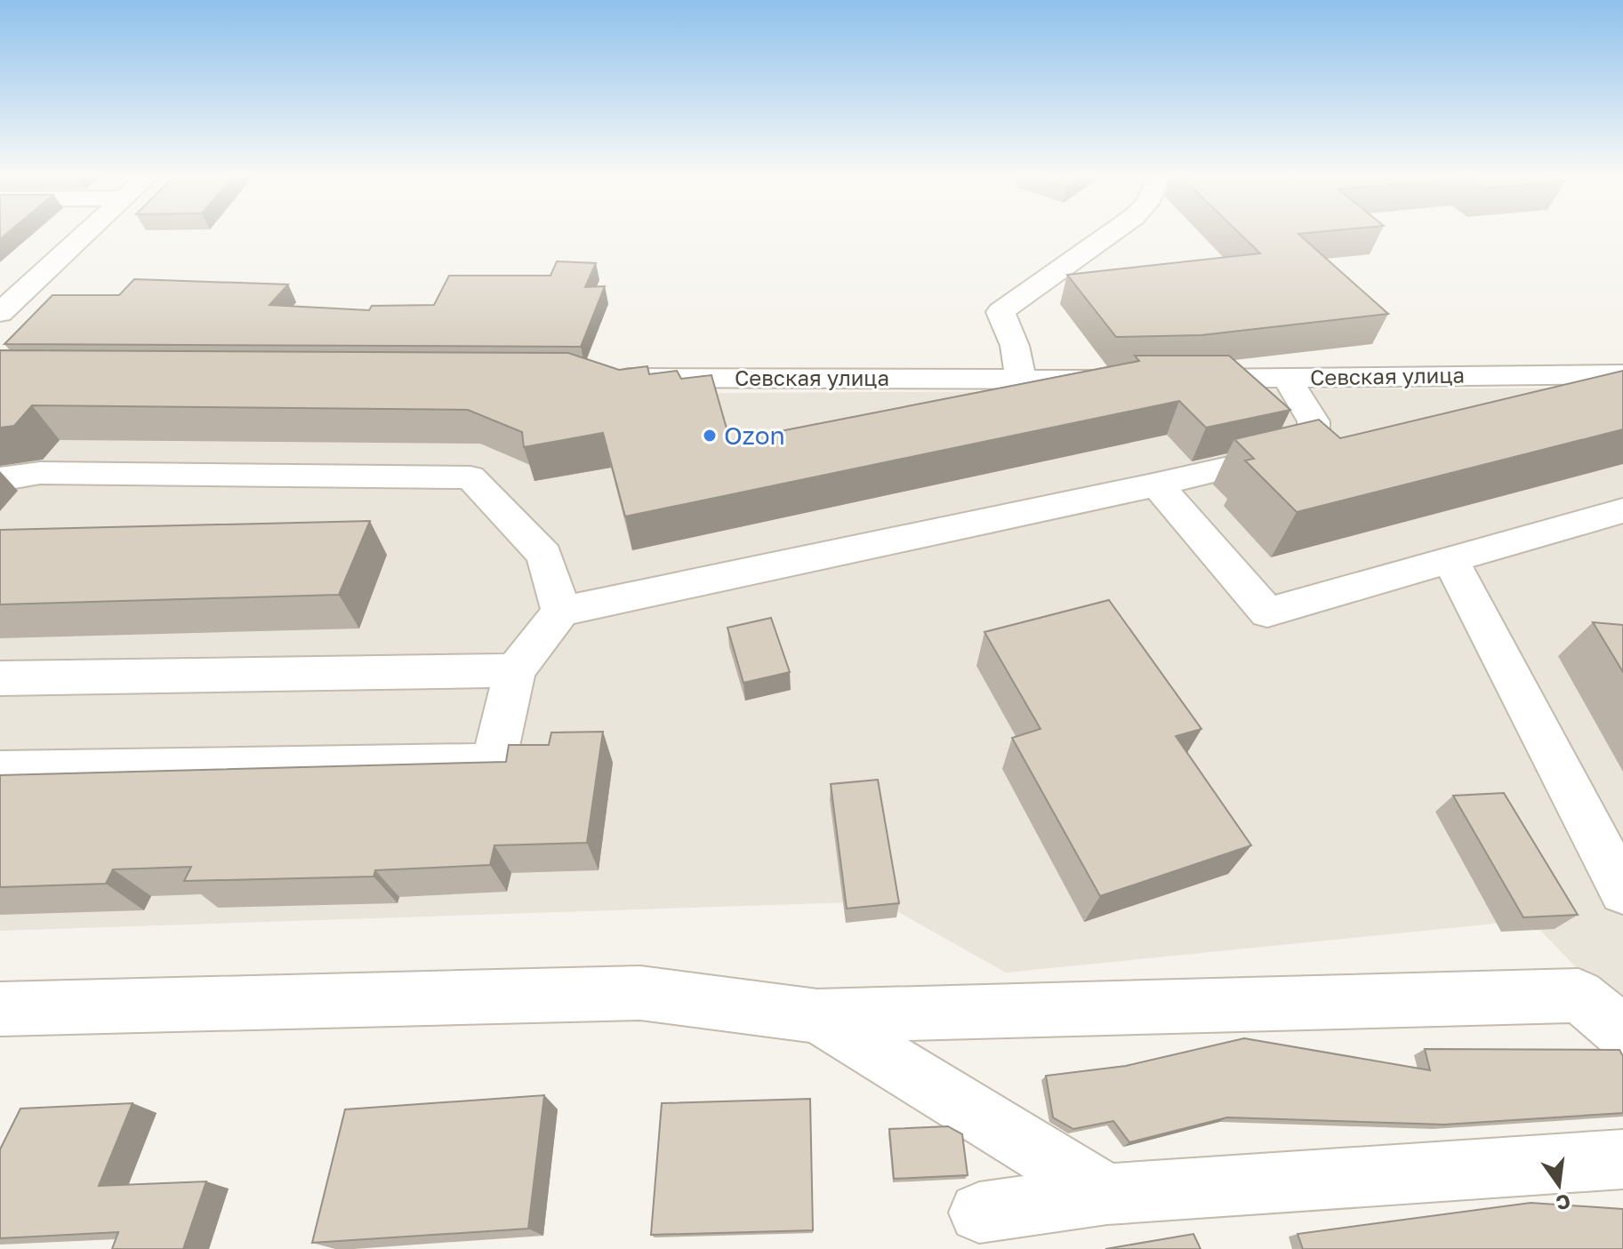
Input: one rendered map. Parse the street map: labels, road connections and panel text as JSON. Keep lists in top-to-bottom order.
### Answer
{
  "streets": {
    "street": ["Севская улица"]
  },
  "places": ["Ozon"],
  "north": "bottom"
}
